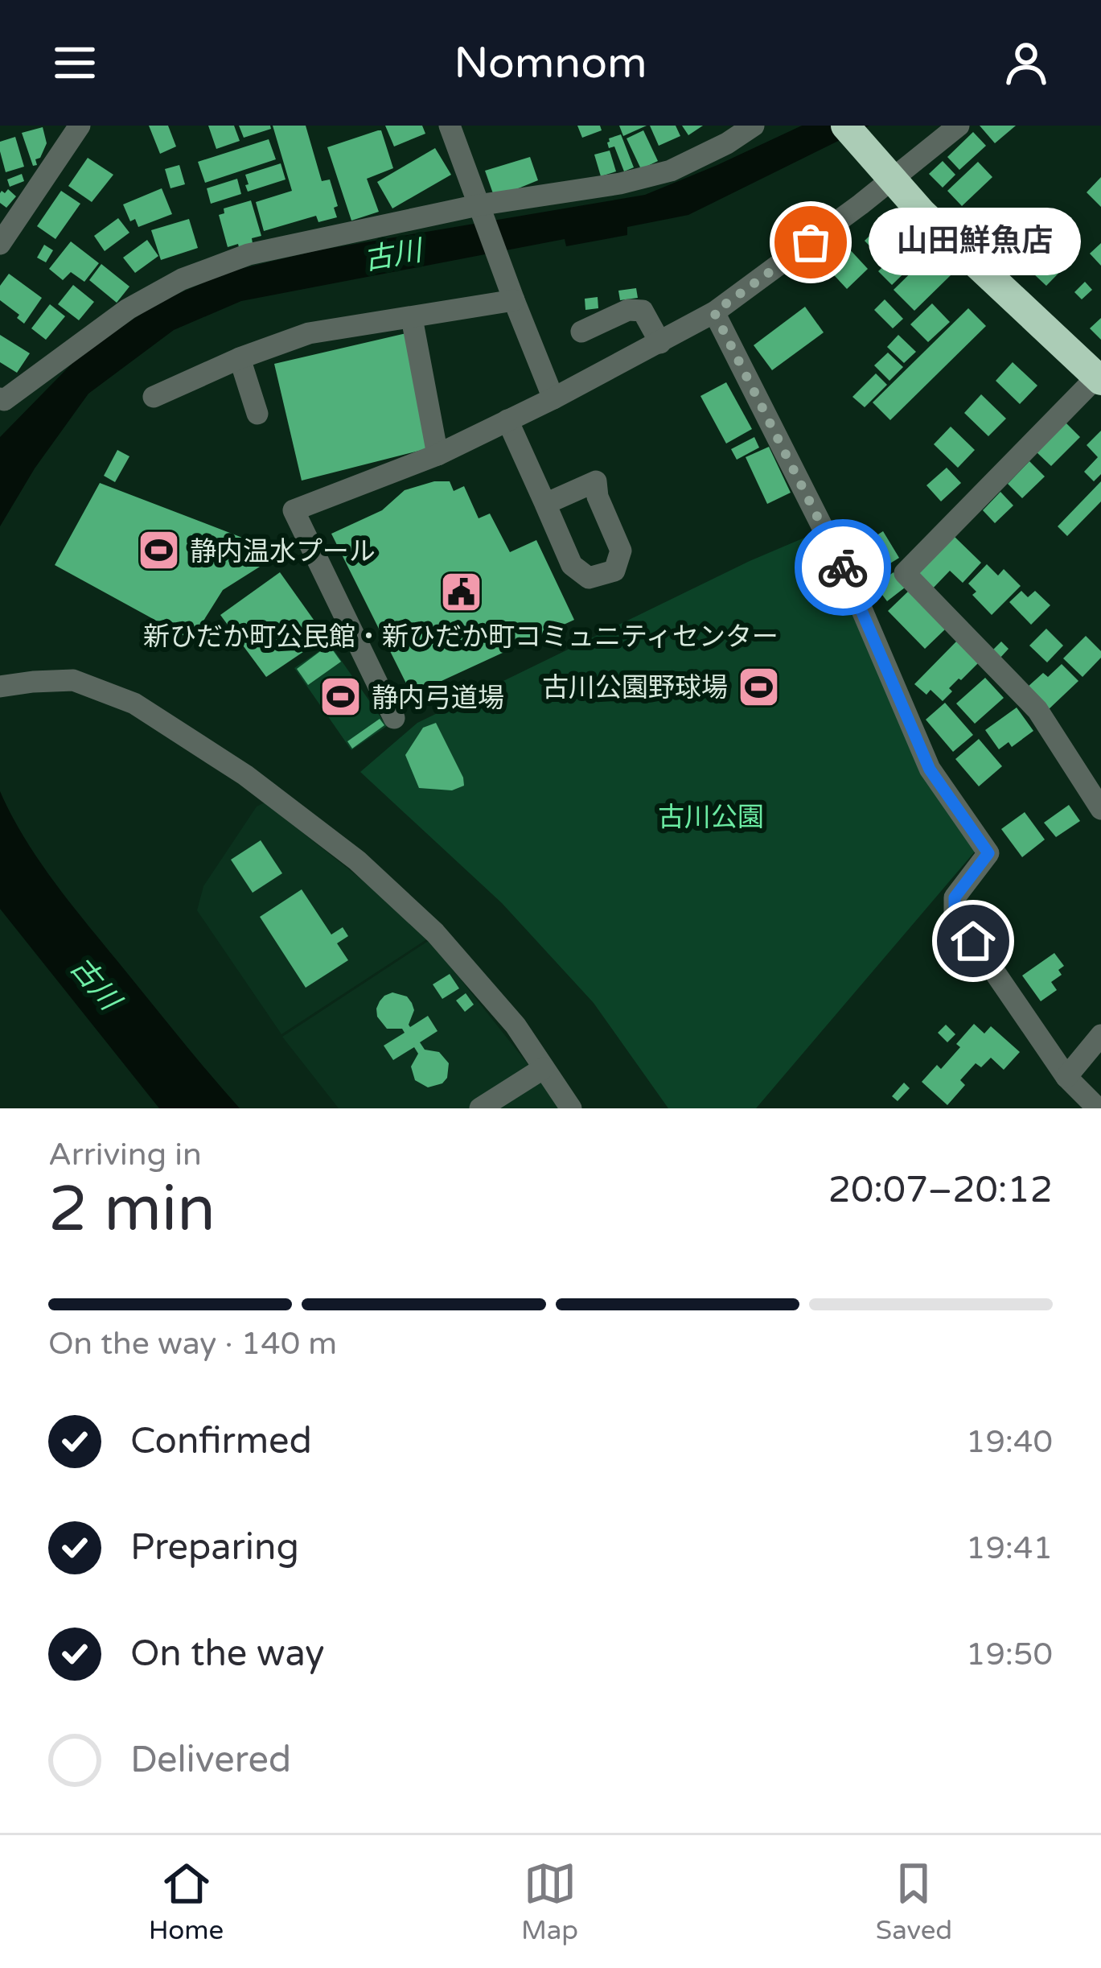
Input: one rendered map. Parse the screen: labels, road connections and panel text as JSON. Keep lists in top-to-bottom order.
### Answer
{
  "water": ["古川"],
  "parks": ["古川公園"],
  "places": {
    "other": ["山田鮮魚店"],
    "sports": ["静内温水プール", "古川公園野球場", "静内弓道場"],
    "public building": ["新ひだか町公民館・新ひだか町コミュニティセンター"]
  },
  "page": {
    "header": "Nomnom",
    "bubble": "山田鮮魚店",
    "heading": ["2 min", "Arriving in", "20:07–20:12"],
    "bar": "On the way · 140 m",
    "list": [
      ["Confirmed", "19:40"],
      ["Preparing", "19:41"],
      ["On the way", "19:50"],
      "Delivered"
    ],
    "tabs": ["Home", "Map", "Saved"]
  }
}
